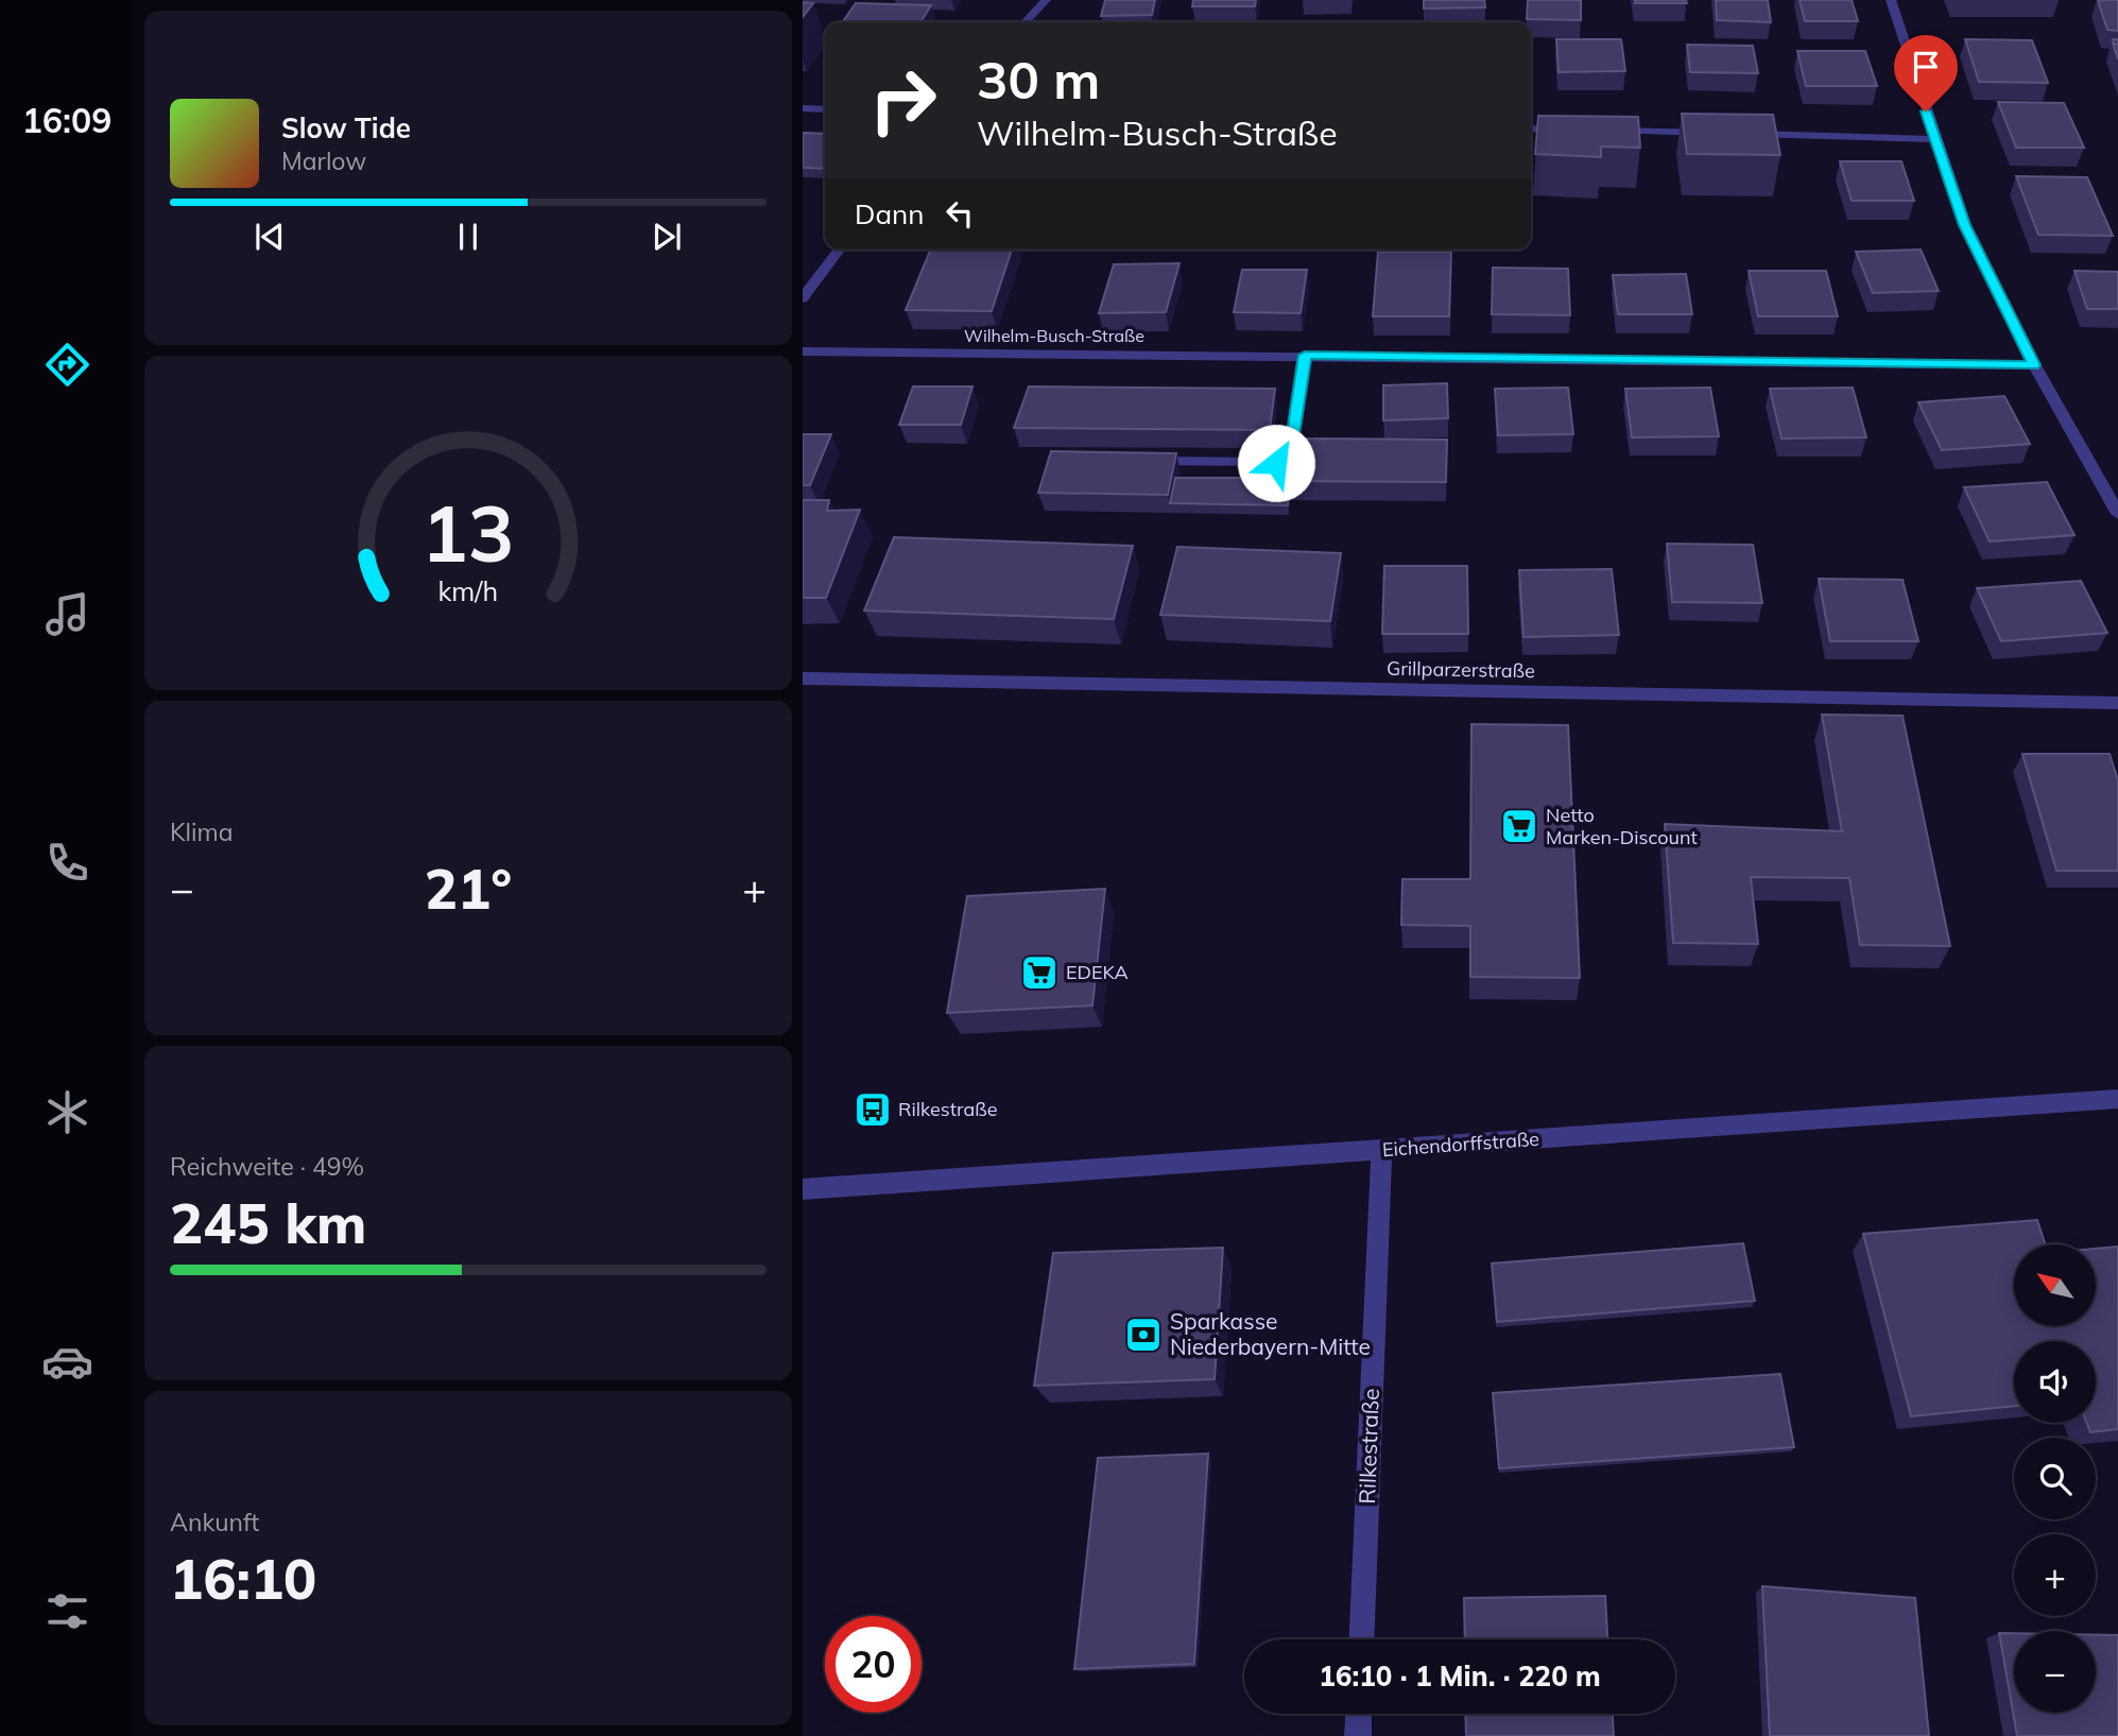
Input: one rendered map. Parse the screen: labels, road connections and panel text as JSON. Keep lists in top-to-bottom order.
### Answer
{
  "streets": {
    "street": [
      "Wilhelm-Busch-Straße",
      "Grillparzerstraße",
      "Eichendorffstraße",
      "Rilkestraße"
    ]
  },
  "crossings": [
    ["Eichendorffstraße", "Rilkestraße"]
  ],
  "places": {
    "supermarket": ["Netto Marken-Discount", "EDEKA"],
    "bus stop": ["Rilkestraße"],
    "bank": ["Sparkasse Niederbayern-Mitte"]
  },
  "north": "top left",
  "page": {
    "tabs": "16:09",
    "turn": ["30 m", "Wilhelm-Busch-Straße"],
    "song": ["Slow Tide", "Marlow"],
    "then": "Dann",
    "tile": [
      "Klima",
      ["Reichweite · 49%", "245 km"],
      ["Ankunft", "16:10"]
    ],
    "heat": ["−", "21°", "+"],
    "map_buttons": ["+", "−"],
    "limit": "20",
    "trip": "16:10 · 1 Min. · 220 m",
    "gauge": ["13", "km/h"]
  }
}
